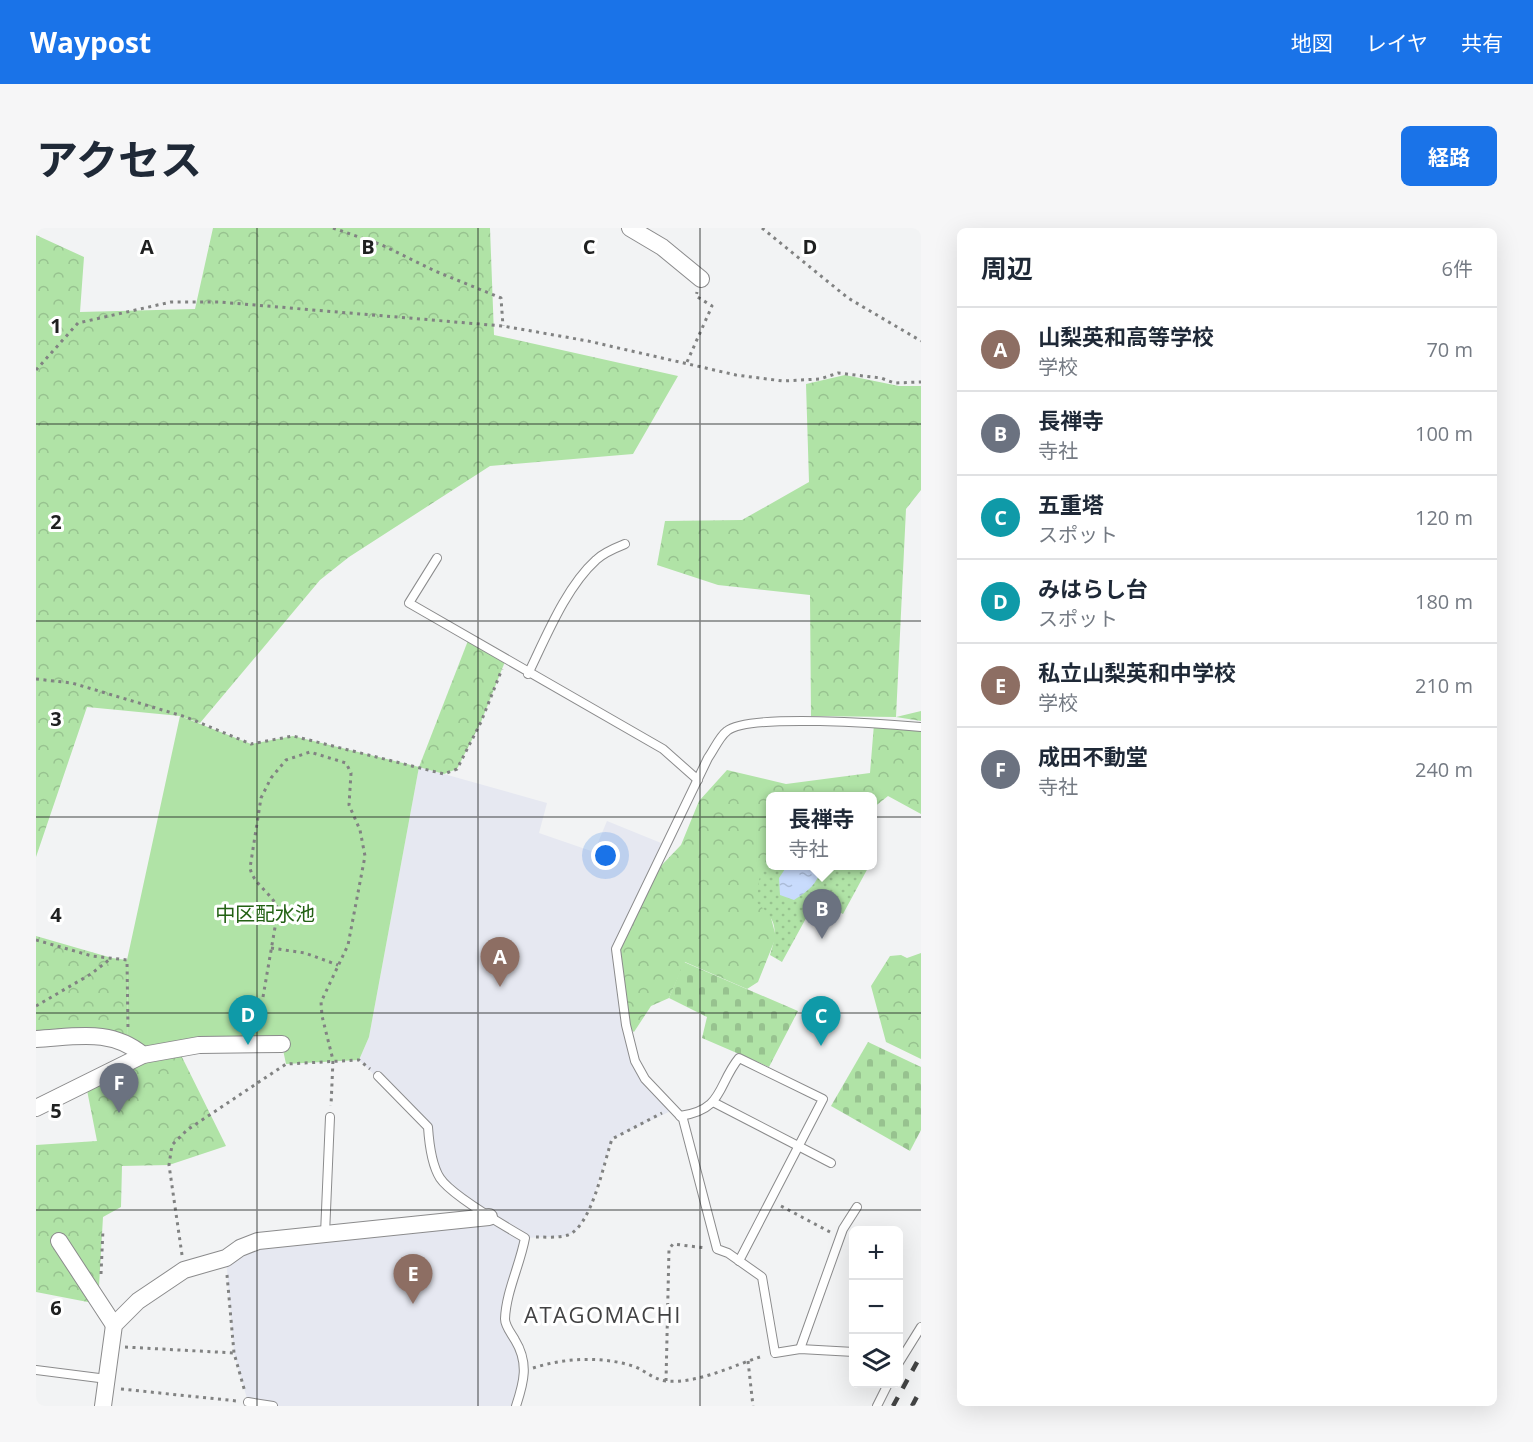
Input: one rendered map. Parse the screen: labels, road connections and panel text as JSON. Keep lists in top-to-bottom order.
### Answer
{
  "districts": ["ATAGOMACHI"],
  "parks": ["中区配水池"],
  "page": {
    "header": "Waypost",
    "nav": ["地図", "レイヤ", "共有"],
    "title": "アクセス",
    "buttons": "経路",
    "heading": ["周辺", "6件"],
    "list": [
      {
        "mark": "A",
        "name": "山梨英和高等学校",
        "note": "学校",
        "value": "70 m"
      },
      {
        "mark": "B",
        "name": "長禅寺",
        "note": "寺社",
        "value": "100 m"
      },
      {
        "mark": "C",
        "name": "五重塔",
        "note": "スポット",
        "value": "120 m"
      },
      {
        "mark": "D",
        "name": "みはらし台",
        "note": "スポット",
        "value": "180 m"
      },
      {
        "mark": "E",
        "name": "私立山梨英和中学校",
        "note": "学校",
        "value": "210 m"
      },
      {
        "mark": "F",
        "name": "成田不動堂",
        "note": "寺社",
        "value": "240 m"
      }
    ],
    "popup": ["長禅寺", "寺社"],
    "pins": [
      "B",
      "A",
      "D",
      "C",
      "F",
      "E"
    ],
    "map_buttons": ["+", "−"]
  },
  "grid": {
    "columns": [
      "A",
      "B",
      "C",
      "D"
    ],
    "rows": [
      "1",
      "2",
      "3",
      "4",
      "5",
      "6"
    ]
  }
}
